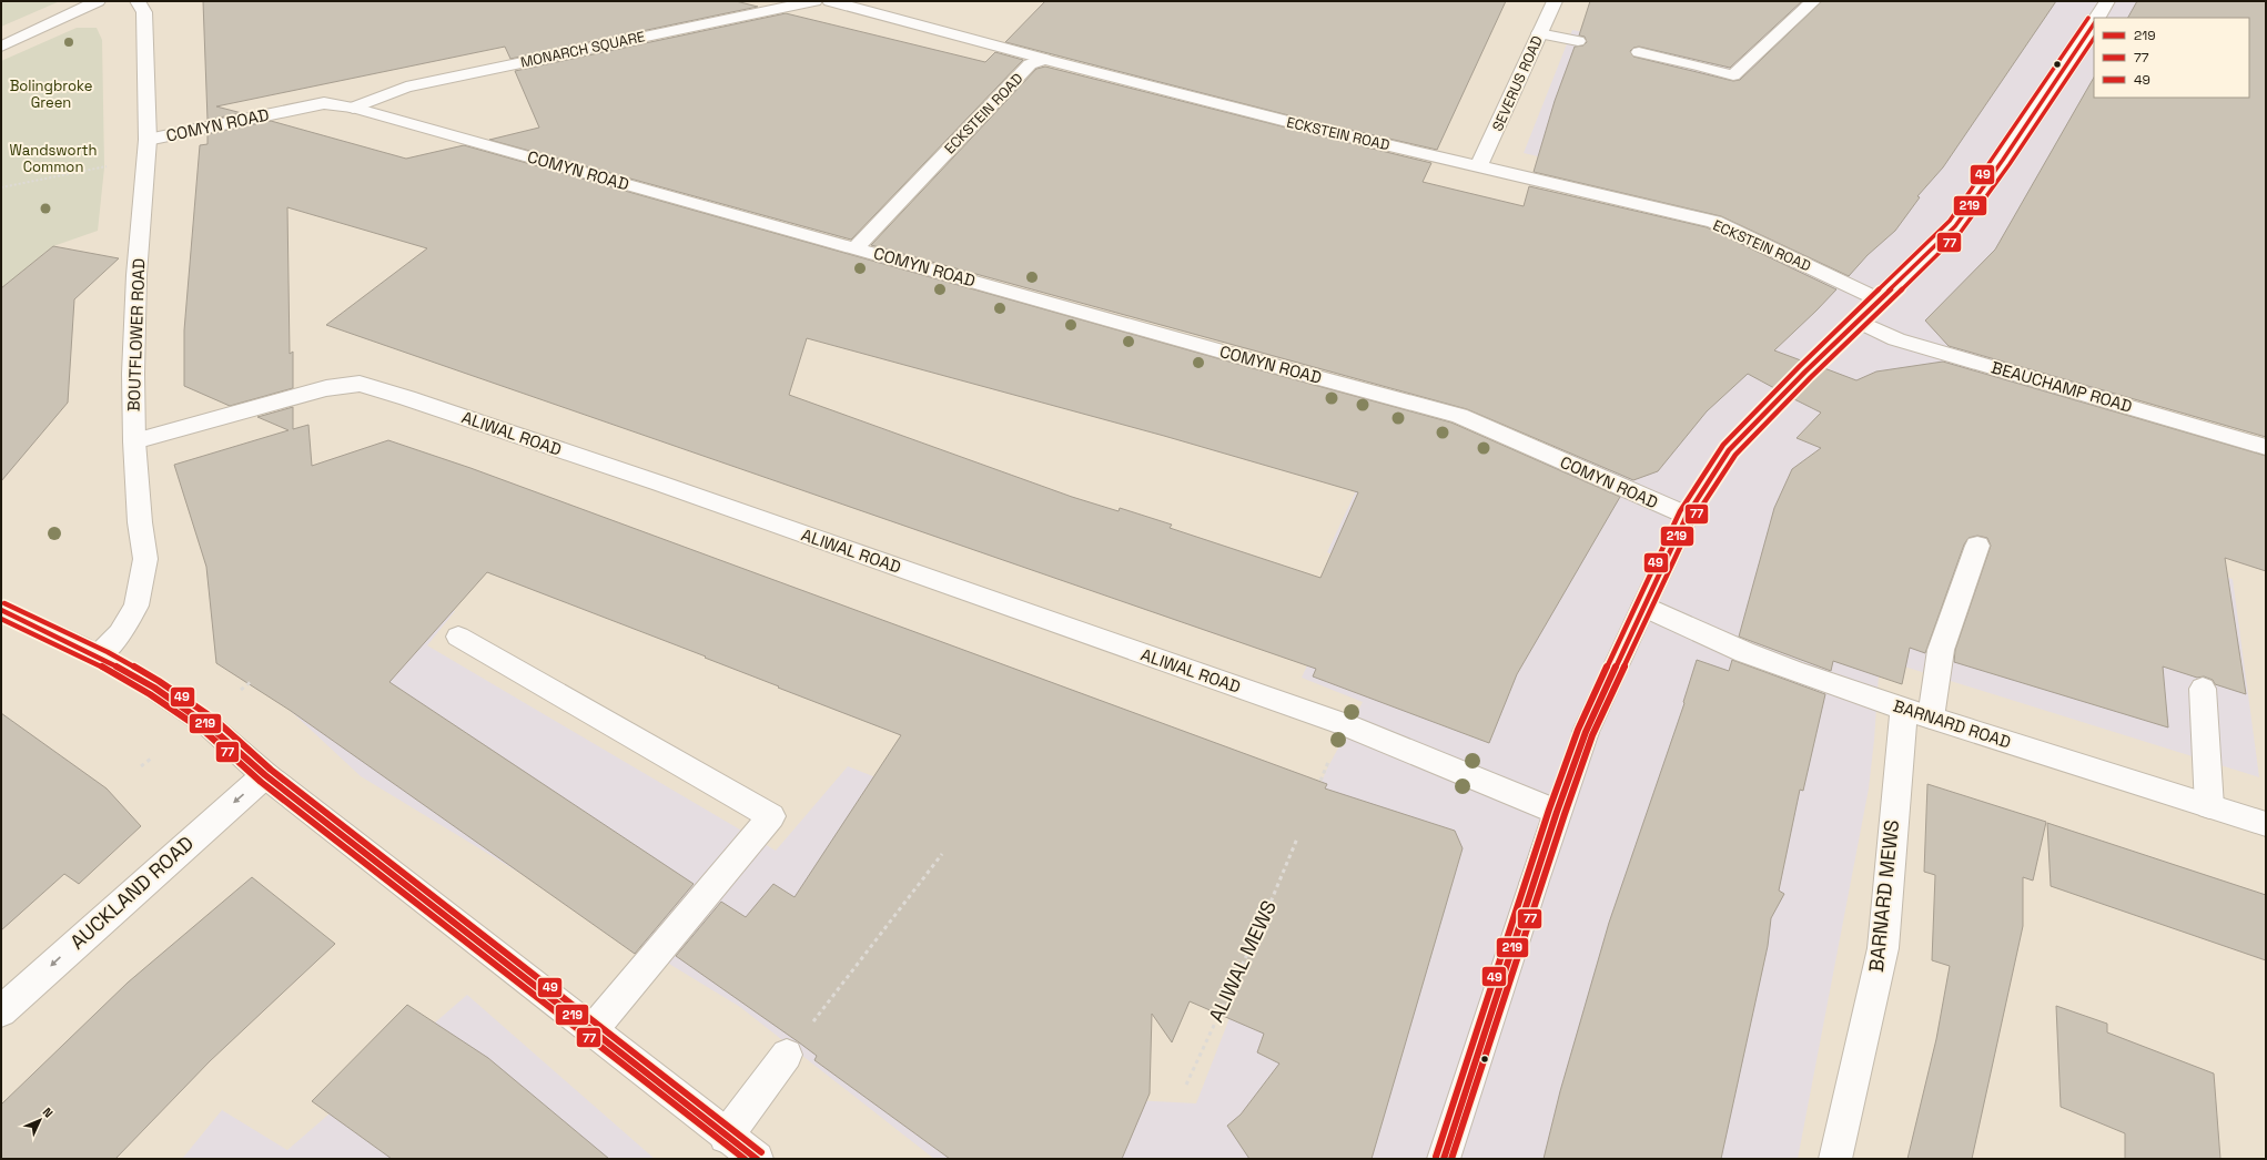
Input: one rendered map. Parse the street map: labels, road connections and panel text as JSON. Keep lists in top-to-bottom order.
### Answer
{
  "streets": {
    "main road": [
      "MONARCH SQUARE",
      "SEVERUS ROAD",
      "ECKSTEIN ROAD",
      "COMYN ROAD",
      "BOUTFLOWER ROAD",
      "BEAUCHAMP ROAD",
      "ALIWAL ROAD",
      "BARNARD ROAD",
      "AUCKLAND ROAD",
      "BARNARD MEWS"
    ],
    "path": ["ALIWAL MEWS"]
  },
  "crossings": [
    ["MONARCH SQUARE", "COMYN ROAD"],
    ["SEVERUS ROAD", "ECKSTEIN ROAD"],
    ["ECKSTEIN ROAD", "COMYN ROAD"],
    ["COMYN ROAD", "BOUTFLOWER ROAD"],
    ["BOUTFLOWER ROAD", "ALIWAL ROAD"],
    ["BARNARD ROAD", "BARNARD MEWS"]
  ],
  "one_way": ["AUCKLAND ROAD"],
  "parks": ["Bolingbroke Green", "Wandsworth Common"],
  "lines": ["transit line 49", "transit line 219", "transit line 77"],
  "legend": ["219", "77", "49"],
  "north": "top right"
}
